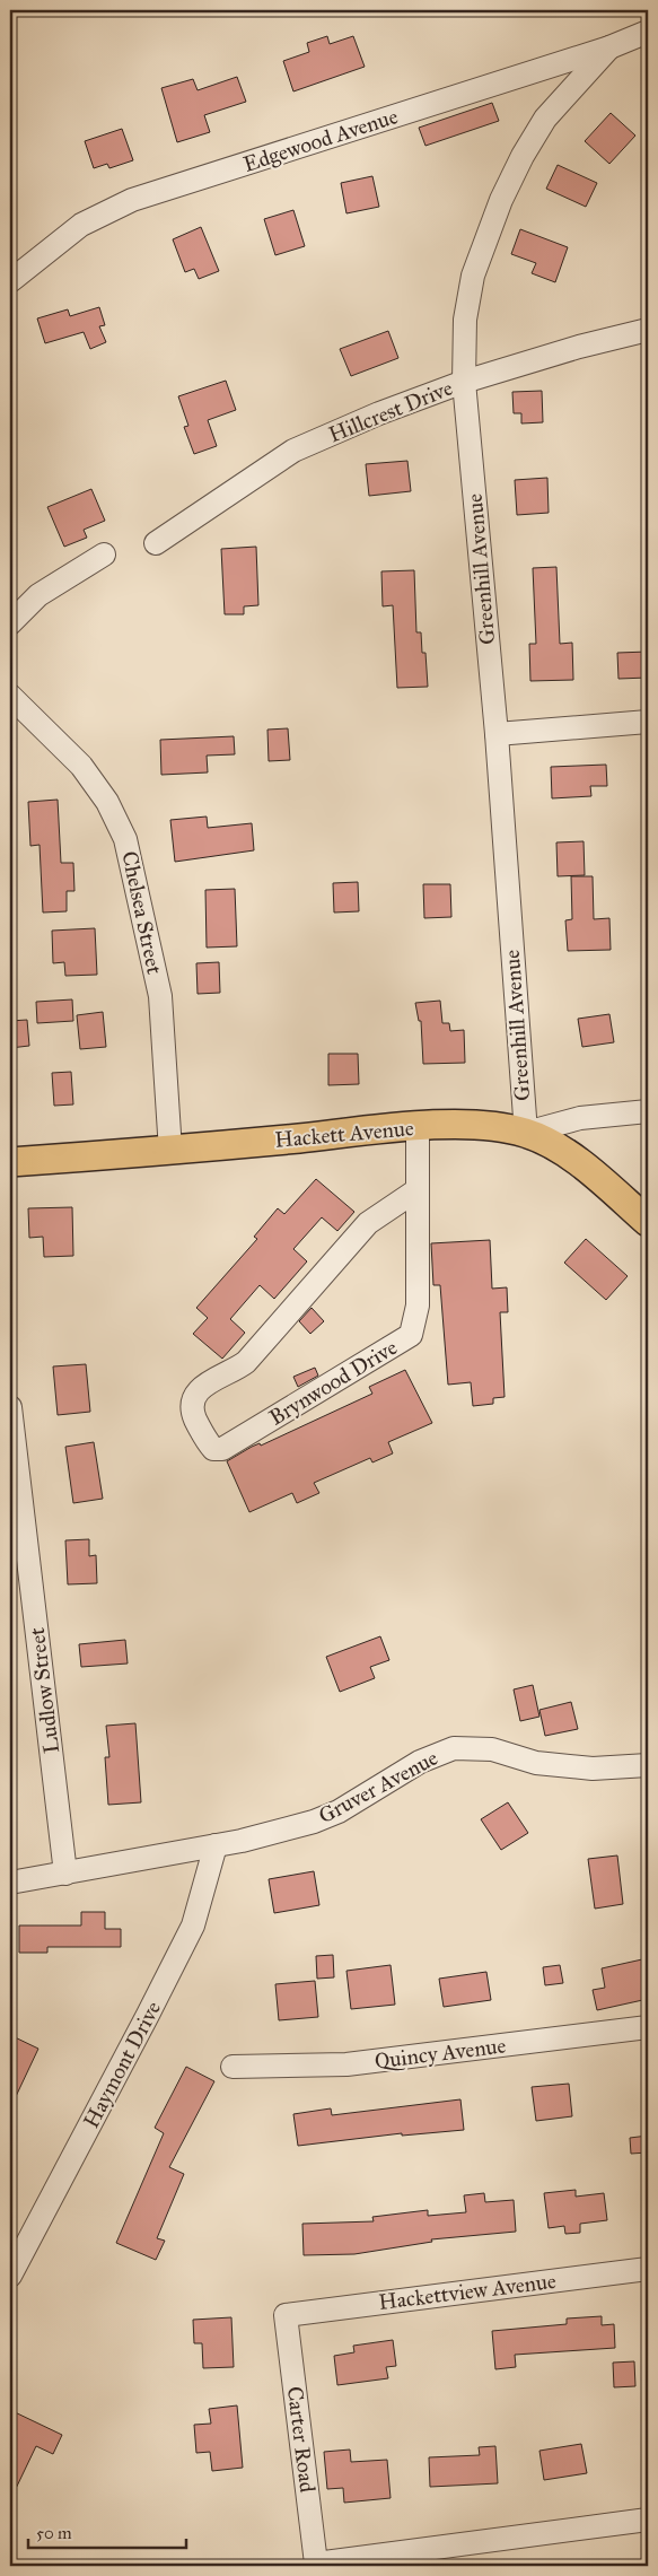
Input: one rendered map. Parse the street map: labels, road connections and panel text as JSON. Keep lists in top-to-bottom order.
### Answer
{
  "streets": {
    "main road": ["Hackett Avenue"],
    "street": [
      "Edgewood Avenue",
      "Hillcrest Drive",
      "Greenhill Avenue",
      "Chelsea Street",
      "Brynwood Drive",
      "Ludlow Street",
      "Gruver Avenue",
      "Quincy Avenue",
      "Haymont Drive",
      "Hackettview Avenue",
      "Carter Road"
    ]
  },
  "crossings": [
    ["Edgewood Avenue", "Greenhill Avenue"],
    ["Hillcrest Drive", "Greenhill Avenue"],
    ["Greenhill Avenue", "Hackett Avenue"],
    ["Chelsea Street", "Hackett Avenue"],
    ["Hackett Avenue", "Brynwood Drive"],
    ["Ludlow Street", "Gruver Avenue"],
    ["Gruver Avenue", "Haymont Drive"],
    ["Hackettview Avenue", "Carter Road"]
  ],
  "scale_bar": "50 m"
}
